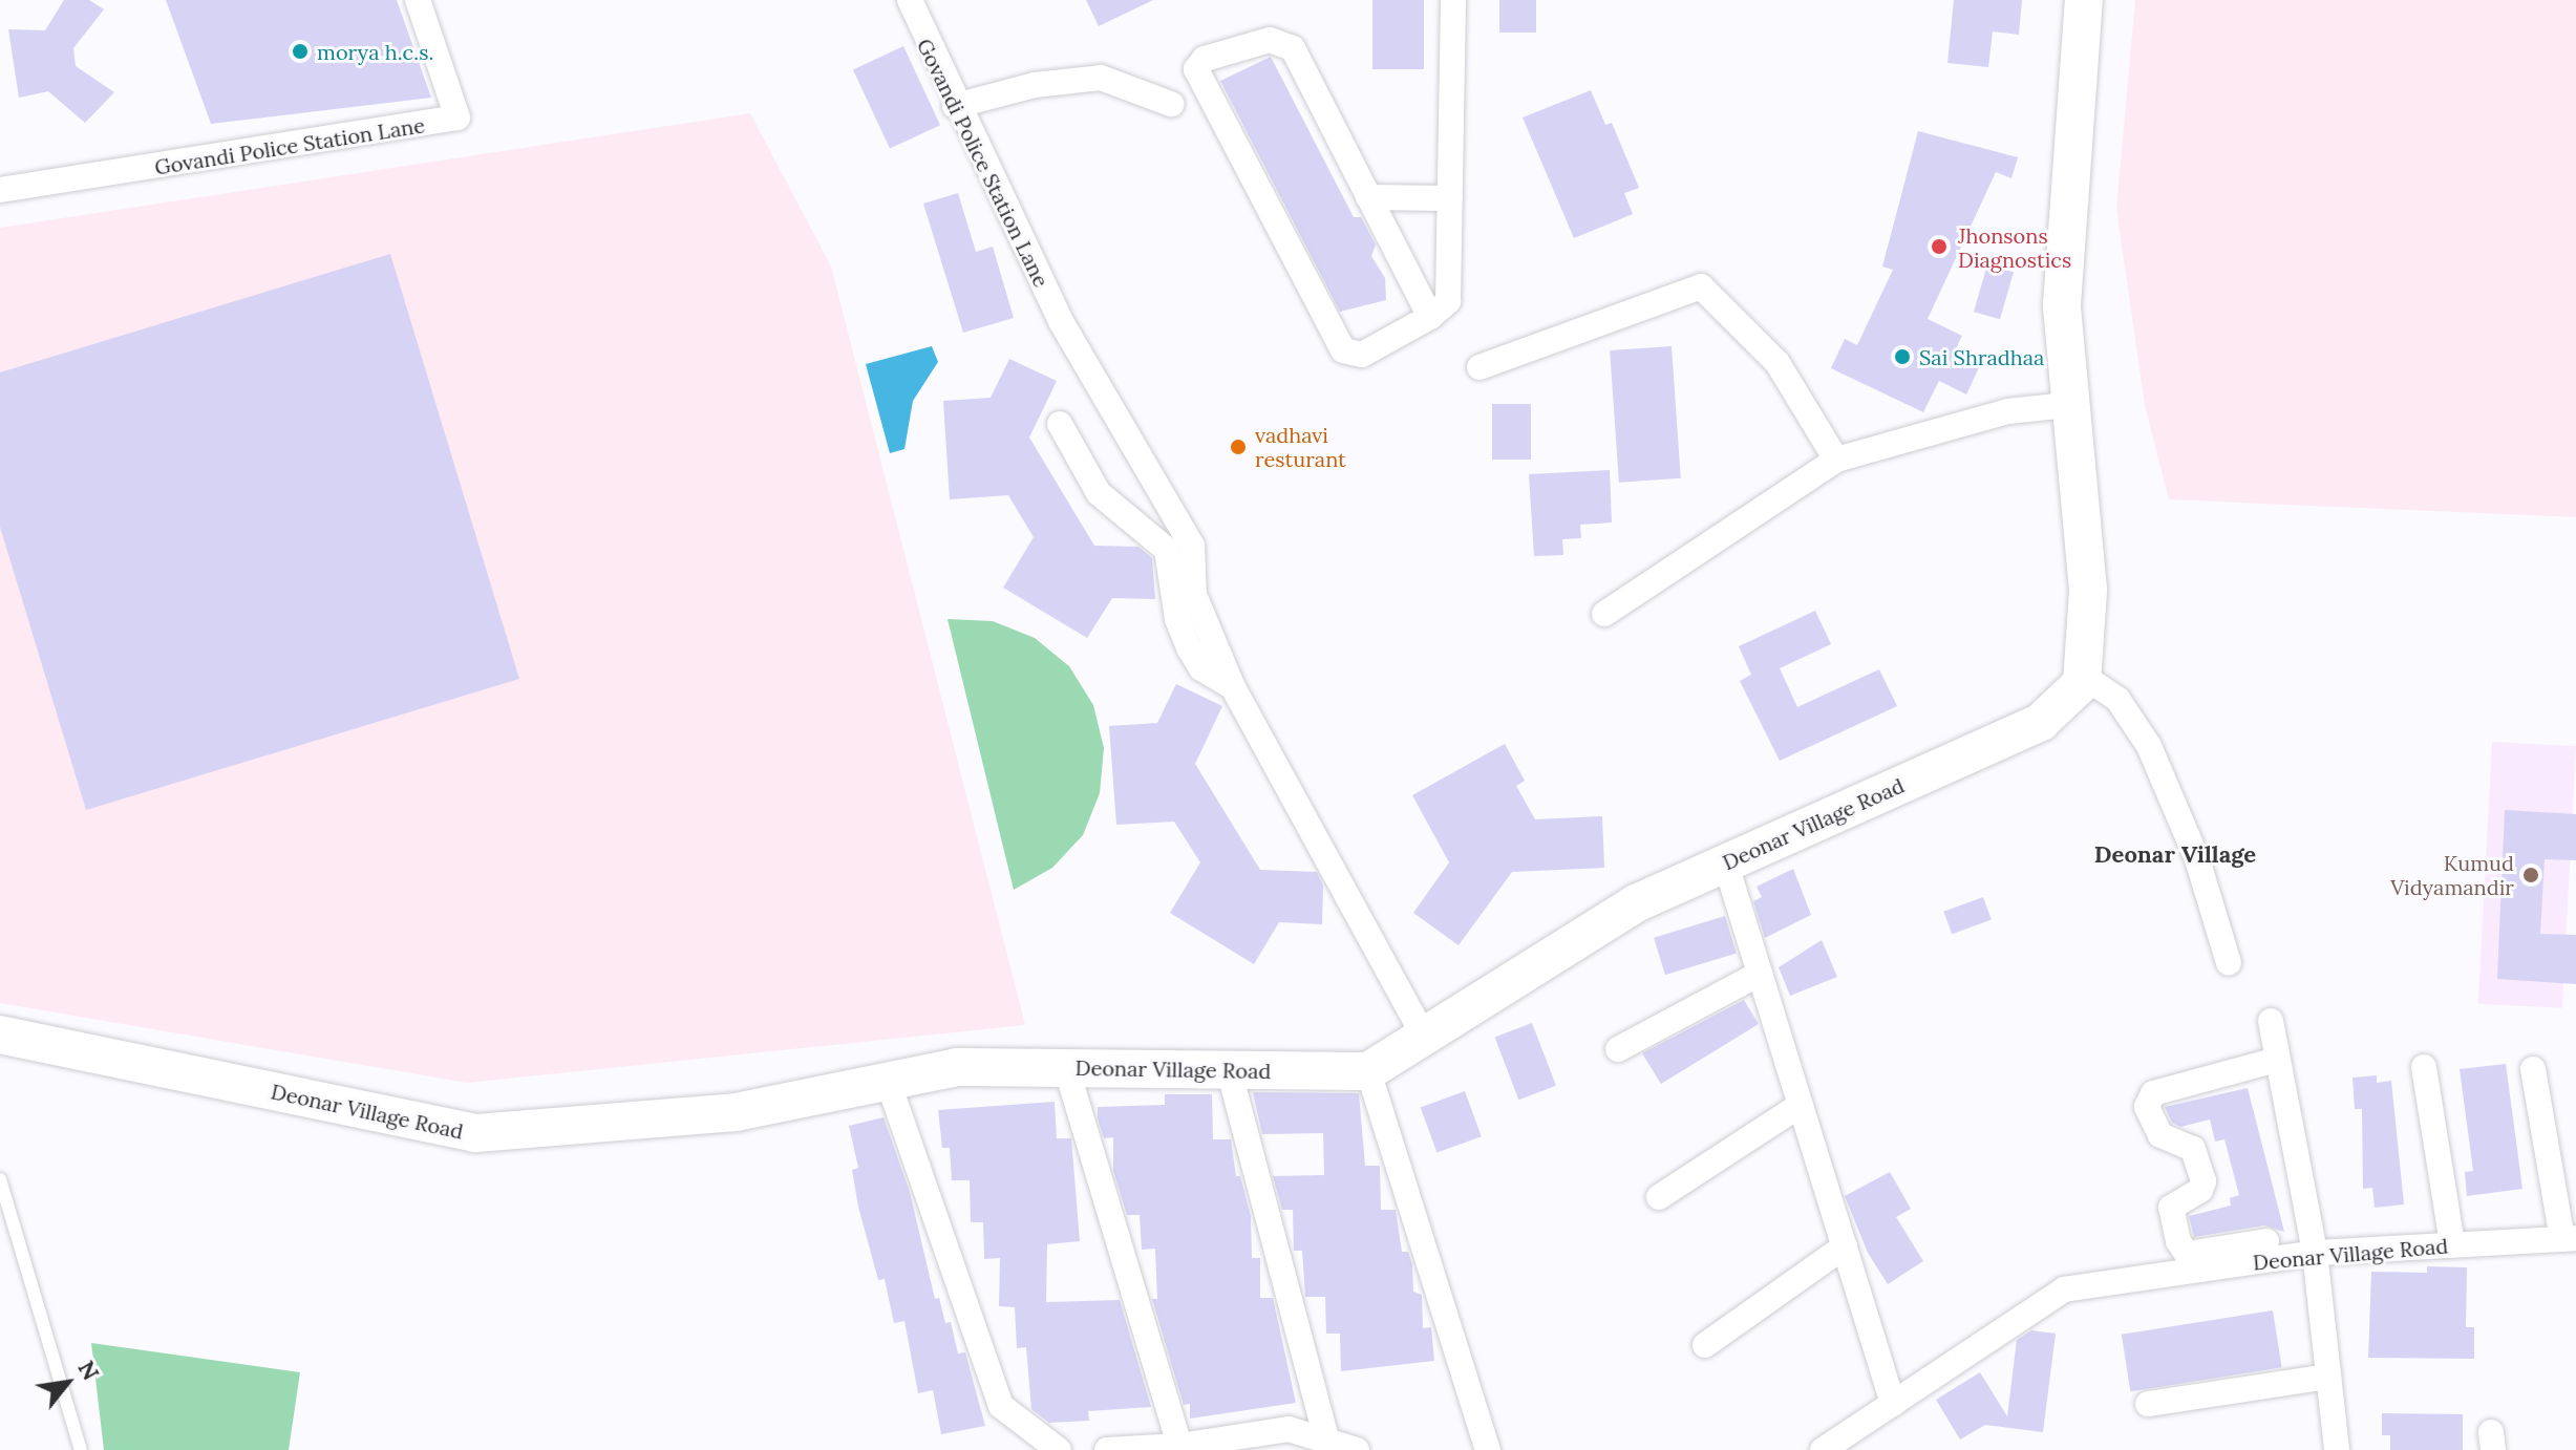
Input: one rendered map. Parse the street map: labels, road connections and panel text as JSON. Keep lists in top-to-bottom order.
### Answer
{
  "streets": {
    "main road": ["Deonar Village Road"],
    "street": ["Govandi Police Station Lane"]
  },
  "crossings": [
    ["Govandi Police Station Lane", "Deonar Village Road"]
  ],
  "districts": ["Deonar Village"],
  "places": [
    "morya h.c.s.",
    "Jhonsons Diagnostics",
    "Sai Shradhaa",
    "vadhavi resturant",
    "Kumud Vidyamandir"
  ],
  "north": "top right"
}
